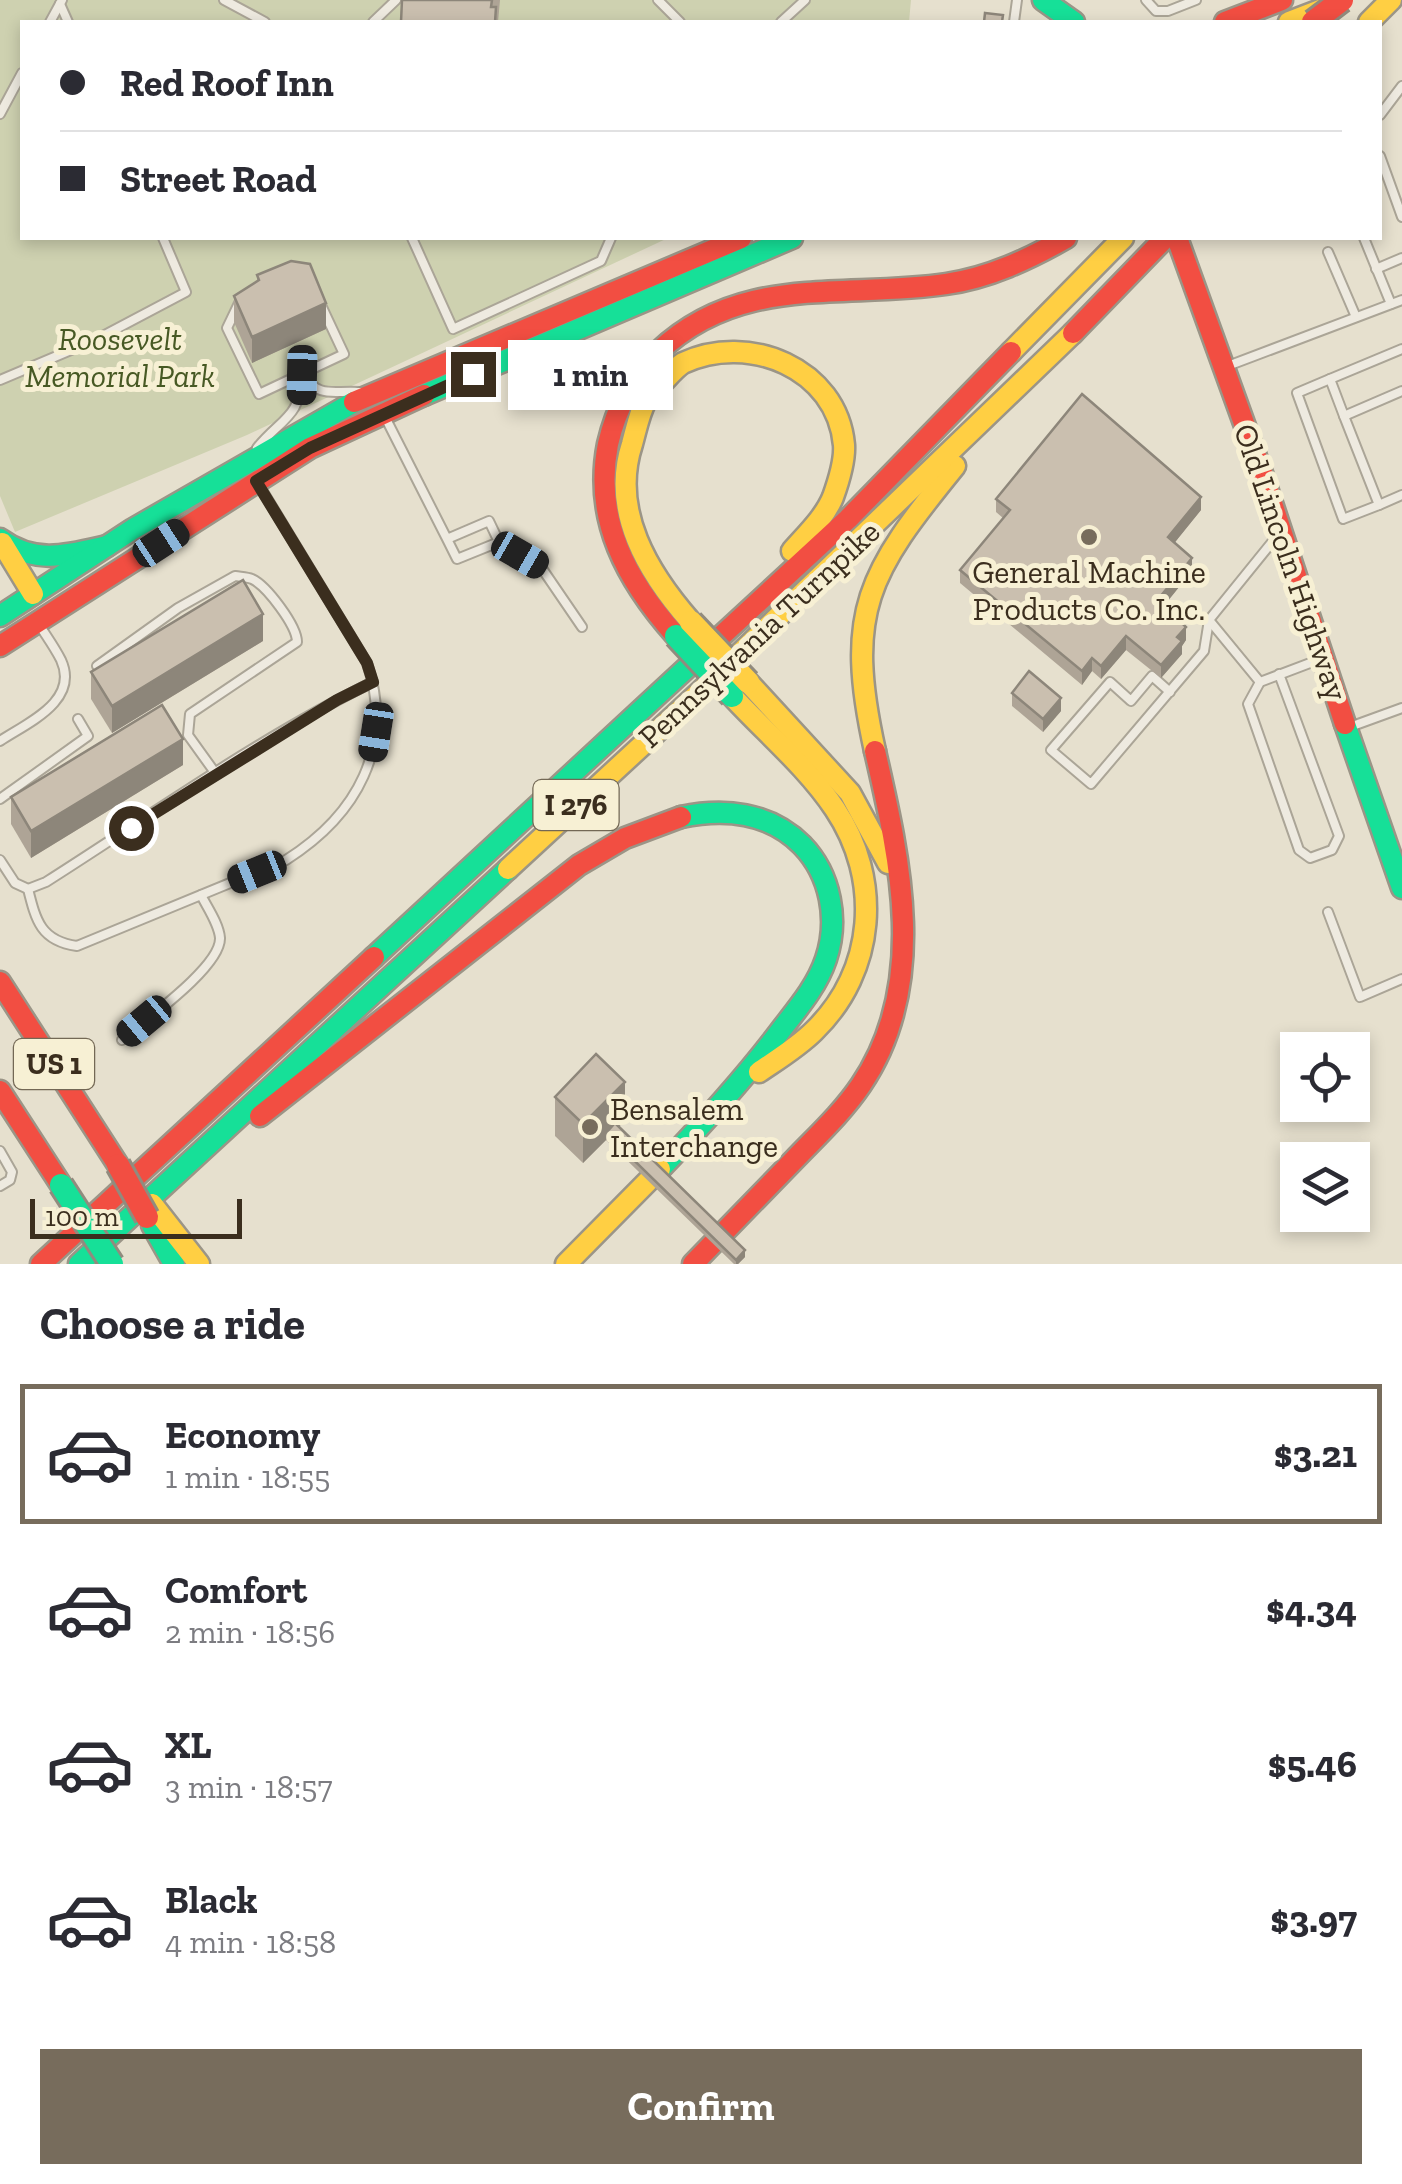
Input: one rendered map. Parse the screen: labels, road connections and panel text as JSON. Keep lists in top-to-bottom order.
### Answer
{
  "streets": {
    "main road": [
      "Old Lincoln Highway",
      "Pennsylvania Turnpike",
      "I 276",
      "US 1"
    ]
  },
  "crossings": [
    ["Pennsylvania Turnpike", "US 1"]
  ],
  "parks": ["Roosevelt Memorial Park"],
  "places": ["General Machine Products Co. Inc.", "Bensalem Interchange"],
  "scale_bar": "100 m",
  "page": {
    "banner": ["Red Roof Inn", "Street Road"],
    "bubble": "1 min",
    "scale": "100 m",
    "heading": "Choose a ride",
    "list": [
      {
        "name": "Economy",
        "note": "1 min · 18:55",
        "value": "$3.21"
      },
      {
        "name": "Comfort",
        "note": "2 min · 18:56",
        "value": "$4.34"
      },
      {
        "name": "XL",
        "note": "3 min · 18:57",
        "value": "$5.46"
      },
      {
        "name": "Black",
        "note": "4 min · 18:58",
        "value": "$3.97"
      }
    ],
    "buttons": "Confirm"
  }
}
